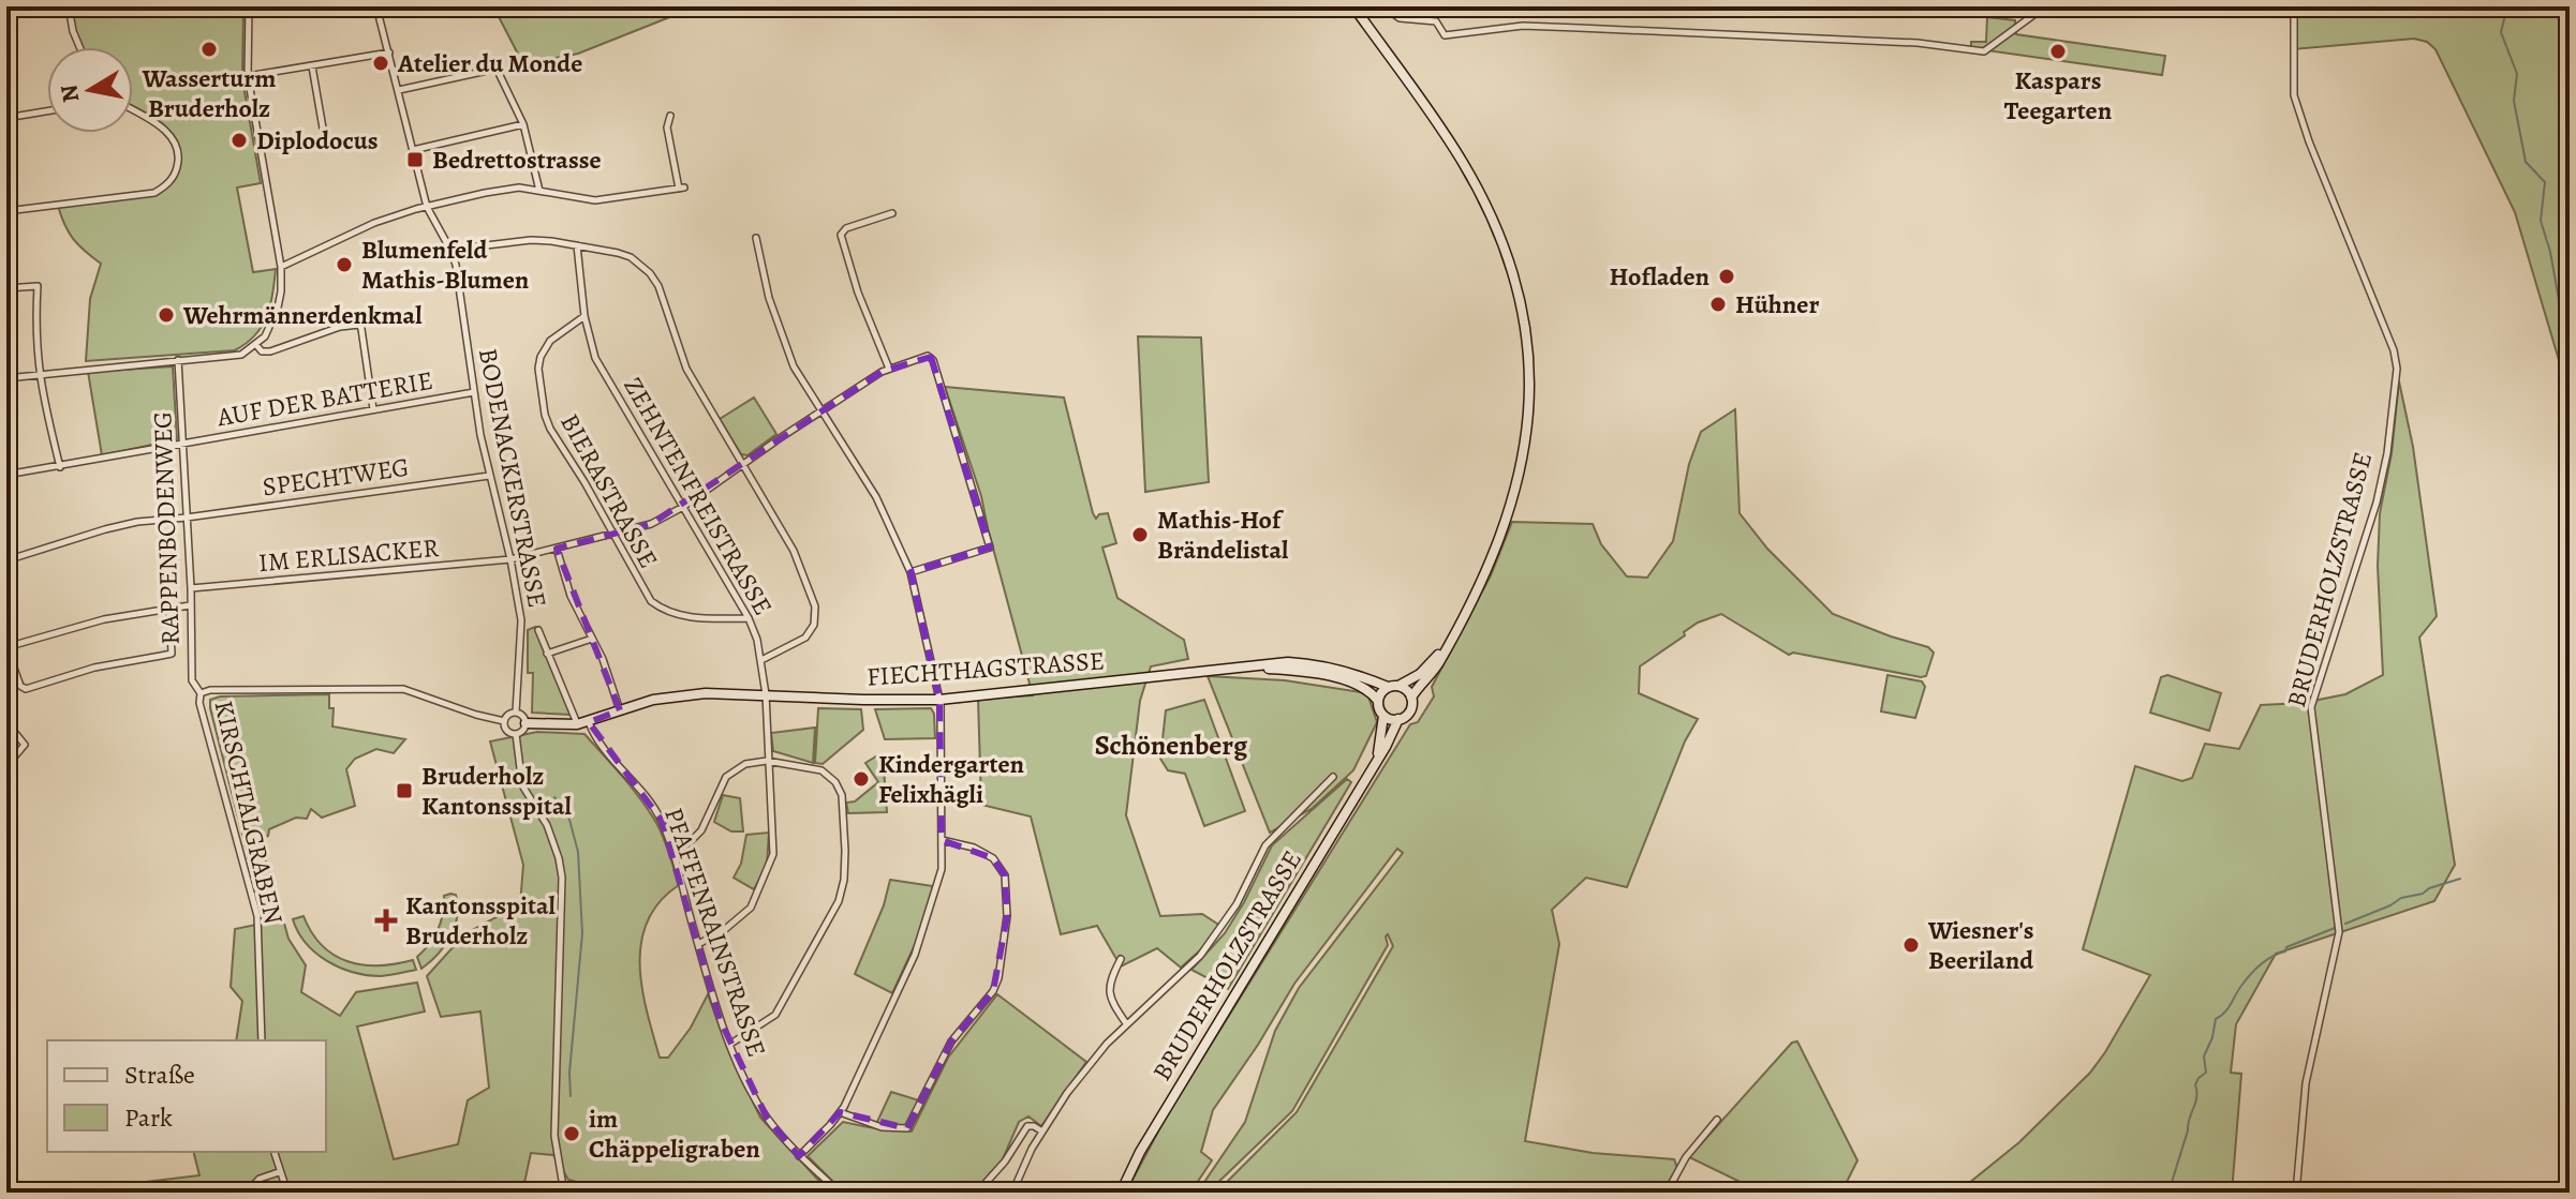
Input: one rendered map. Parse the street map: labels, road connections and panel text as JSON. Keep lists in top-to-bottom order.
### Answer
{
  "streets": {
    "main road": ["BRUDERHOLZSTRASSE", "FIECHTHAGSTRASSE"],
    "street": [
      "AUF DER BATTERIE",
      "SPECHTWEG",
      "BODENACKERSTRASSE",
      "BIERASTRASSE",
      "ZEHNTENFREISTRASSE",
      "RAPPENBODENWEG",
      "IM ERLISACKER",
      "KIRSCHTALGRABEN",
      "PFAFFENRAINSTRASSE"
    ]
  },
  "crossings": [
    ["AUF DER BATTERIE", "BODENACKERSTRASSE"],
    ["AUF DER BATTERIE", "RAPPENBODENWEG"],
    ["SPECHTWEG", "BODENACKERSTRASSE"],
    ["SPECHTWEG", "RAPPENBODENWEG"],
    ["BODENACKERSTRASSE", "IM ERLISACKER"],
    ["BODENACKERSTRASSE", "FIECHTHAGSTRASSE"],
    ["BIERASTRASSE", "ZEHNTENFREISTRASSE"],
    ["BIERASTRASSE", "IM ERLISACKER"],
    ["ZEHNTENFREISTRASSE", "IM ERLISACKER"],
    ["ZEHNTENFREISTRASSE", "FIECHTHAGSTRASSE"],
    ["ZEHNTENFREISTRASSE", "PFAFFENRAINSTRASSE"],
    ["RAPPENBODENWEG", "IM ERLISACKER"],
    ["RAPPENBODENWEG", "KIRSCHTALGRABEN"],
    ["BRUDERHOLZSTRASSE", "FIECHTHAGSTRASSE"],
    ["FIECHTHAGSTRASSE", "PFAFFENRAINSTRASSE"]
  ],
  "districts": ["Schönenberg"],
  "places": {
    "other": [
      "Wasserturm Bruderholz",
      "Kaspars Teegarten",
      "Atelier du Monde",
      "Diplodocus",
      "Blumenfeld Mathis-Blumen",
      "Hofladen",
      "Hühner",
      "Wehrmännerdenkmal",
      "Mathis-Hof Brändelistal",
      "Kindergarten Felixhägli",
      "Wiesner's Beeriland",
      "im Chäppeligraben"
    ],
    "transit": ["Bedrettostrasse", "Bruderholz Kantonsspital"],
    "health": ["Kantonsspital Bruderholz"]
  },
  "legend": ["Straße", "Park"],
  "north": "left"
}
